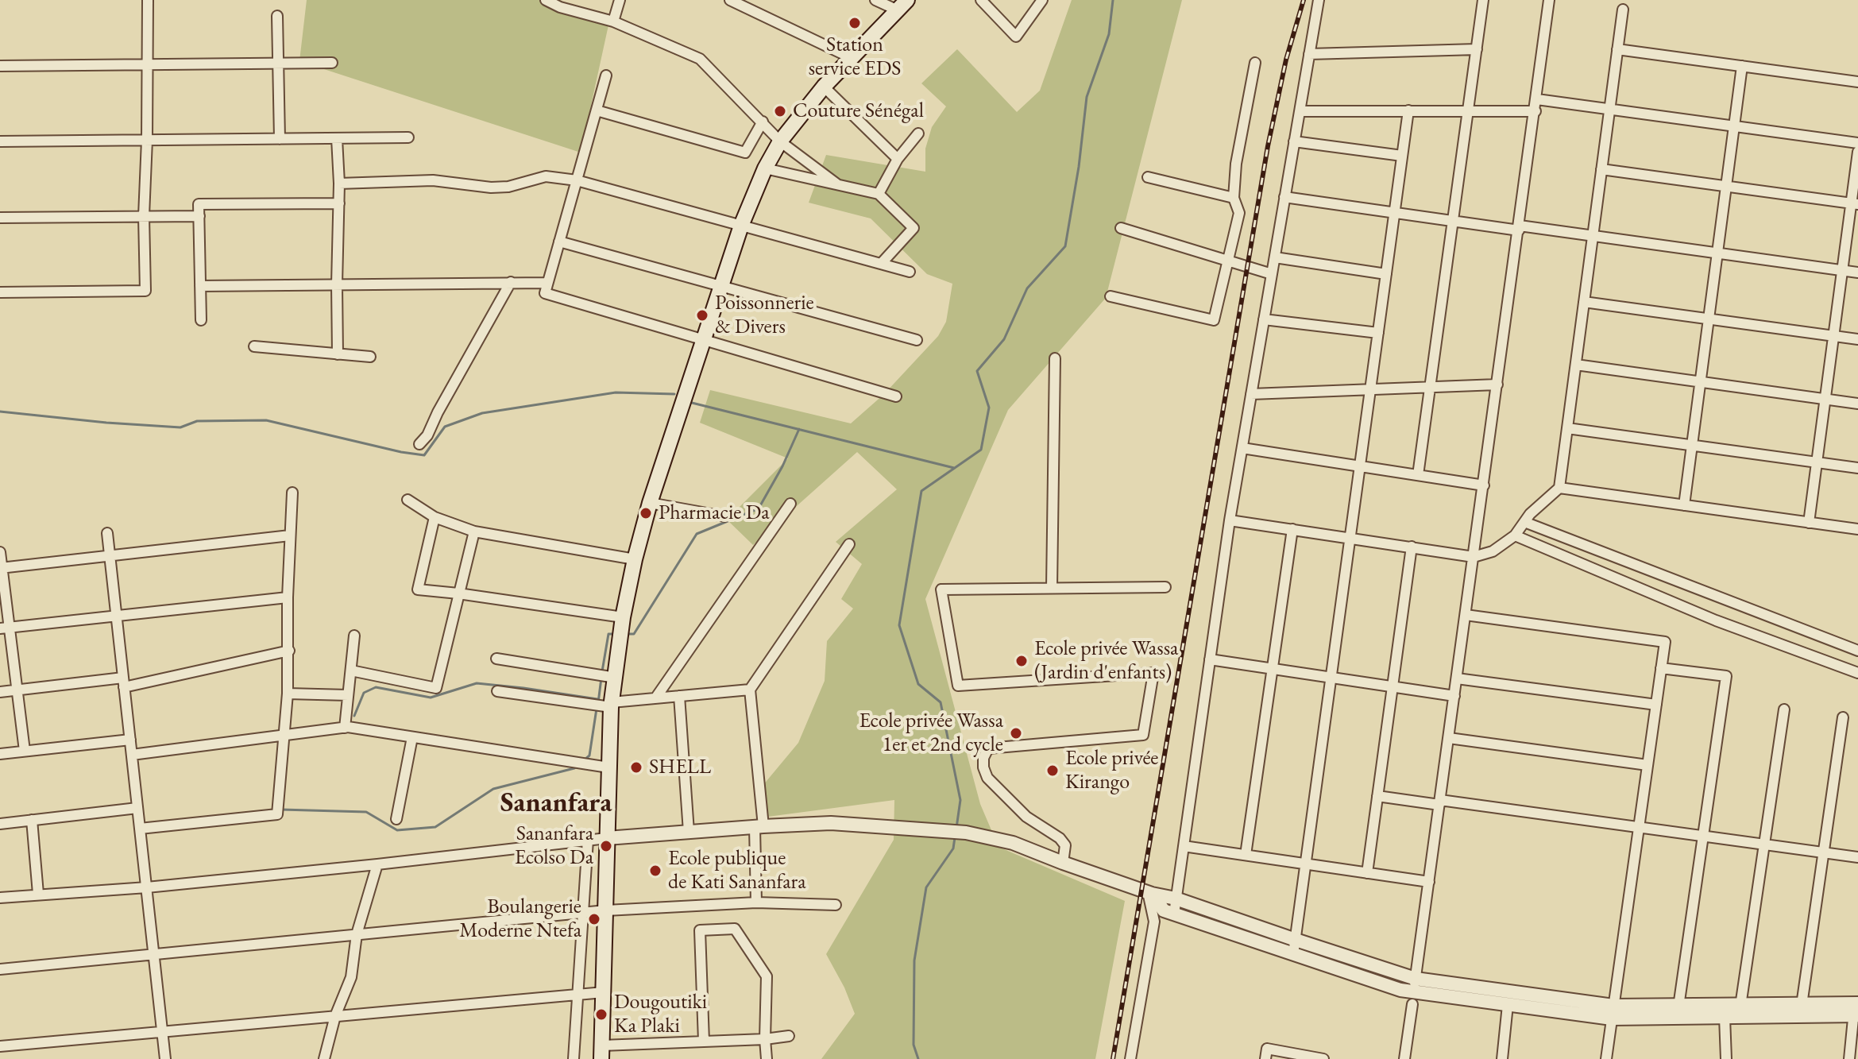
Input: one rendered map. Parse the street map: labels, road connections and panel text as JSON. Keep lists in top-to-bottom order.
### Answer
{
  "districts": ["Sananfara"],
  "places": [
    "Station service EDS",
    "Couture Sénégal",
    "Poissonnerie & Divers",
    "Pharmacie Da",
    "Ecole privée Wassa (Jardin d'enfants)",
    "Ecole privée Wassa 1er et 2nd cycle",
    "SHELL",
    "Ecole privée Kirango",
    "Sananfara Ecolso Da",
    "Ecole publique de Kati Sananfara",
    "Boulangerie Moderne Ntefa",
    "Dougoutiki Ka Plaki"
  ]
}
